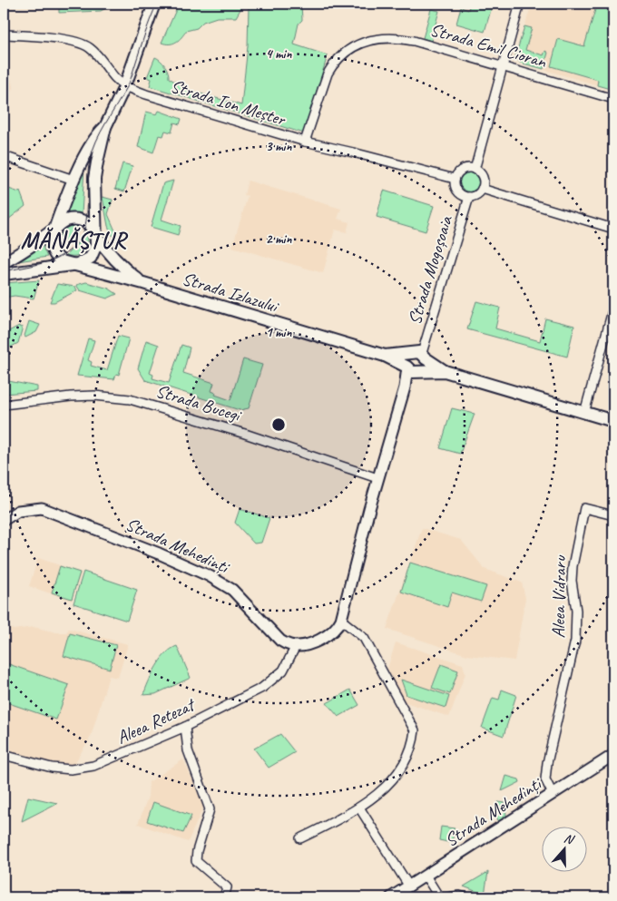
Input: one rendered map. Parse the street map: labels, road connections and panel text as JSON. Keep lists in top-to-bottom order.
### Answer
{
  "streets": {
    "main road": ["Strada Izlazului"],
    "street": [
      "Strada Emil Cioran",
      "Strada Ion Meșter",
      "Strada Mogoșoaia",
      "Strada Bucegi",
      "Strada Mehedinți",
      "Aleea Vidraru",
      "Aleea Retezat"
    ]
  },
  "crossings": [
    ["Strada Emil Cioran", "Strada Ion Meșter"],
    ["Strada Ion Meșter", "Strada Mogoșoaia"],
    ["Strada Mogoșoaia", "Strada Izlazului"],
    ["Strada Mehedinți", "Aleea Vidraru"],
    ["Strada Mehedinți", "Aleea Retezat"]
  ],
  "districts": ["MĂNĂȘTUR"],
  "north": "top",
  "rings": [
    "4 min",
    "3 min",
    "2 min",
    "1 min"
  ]
}
